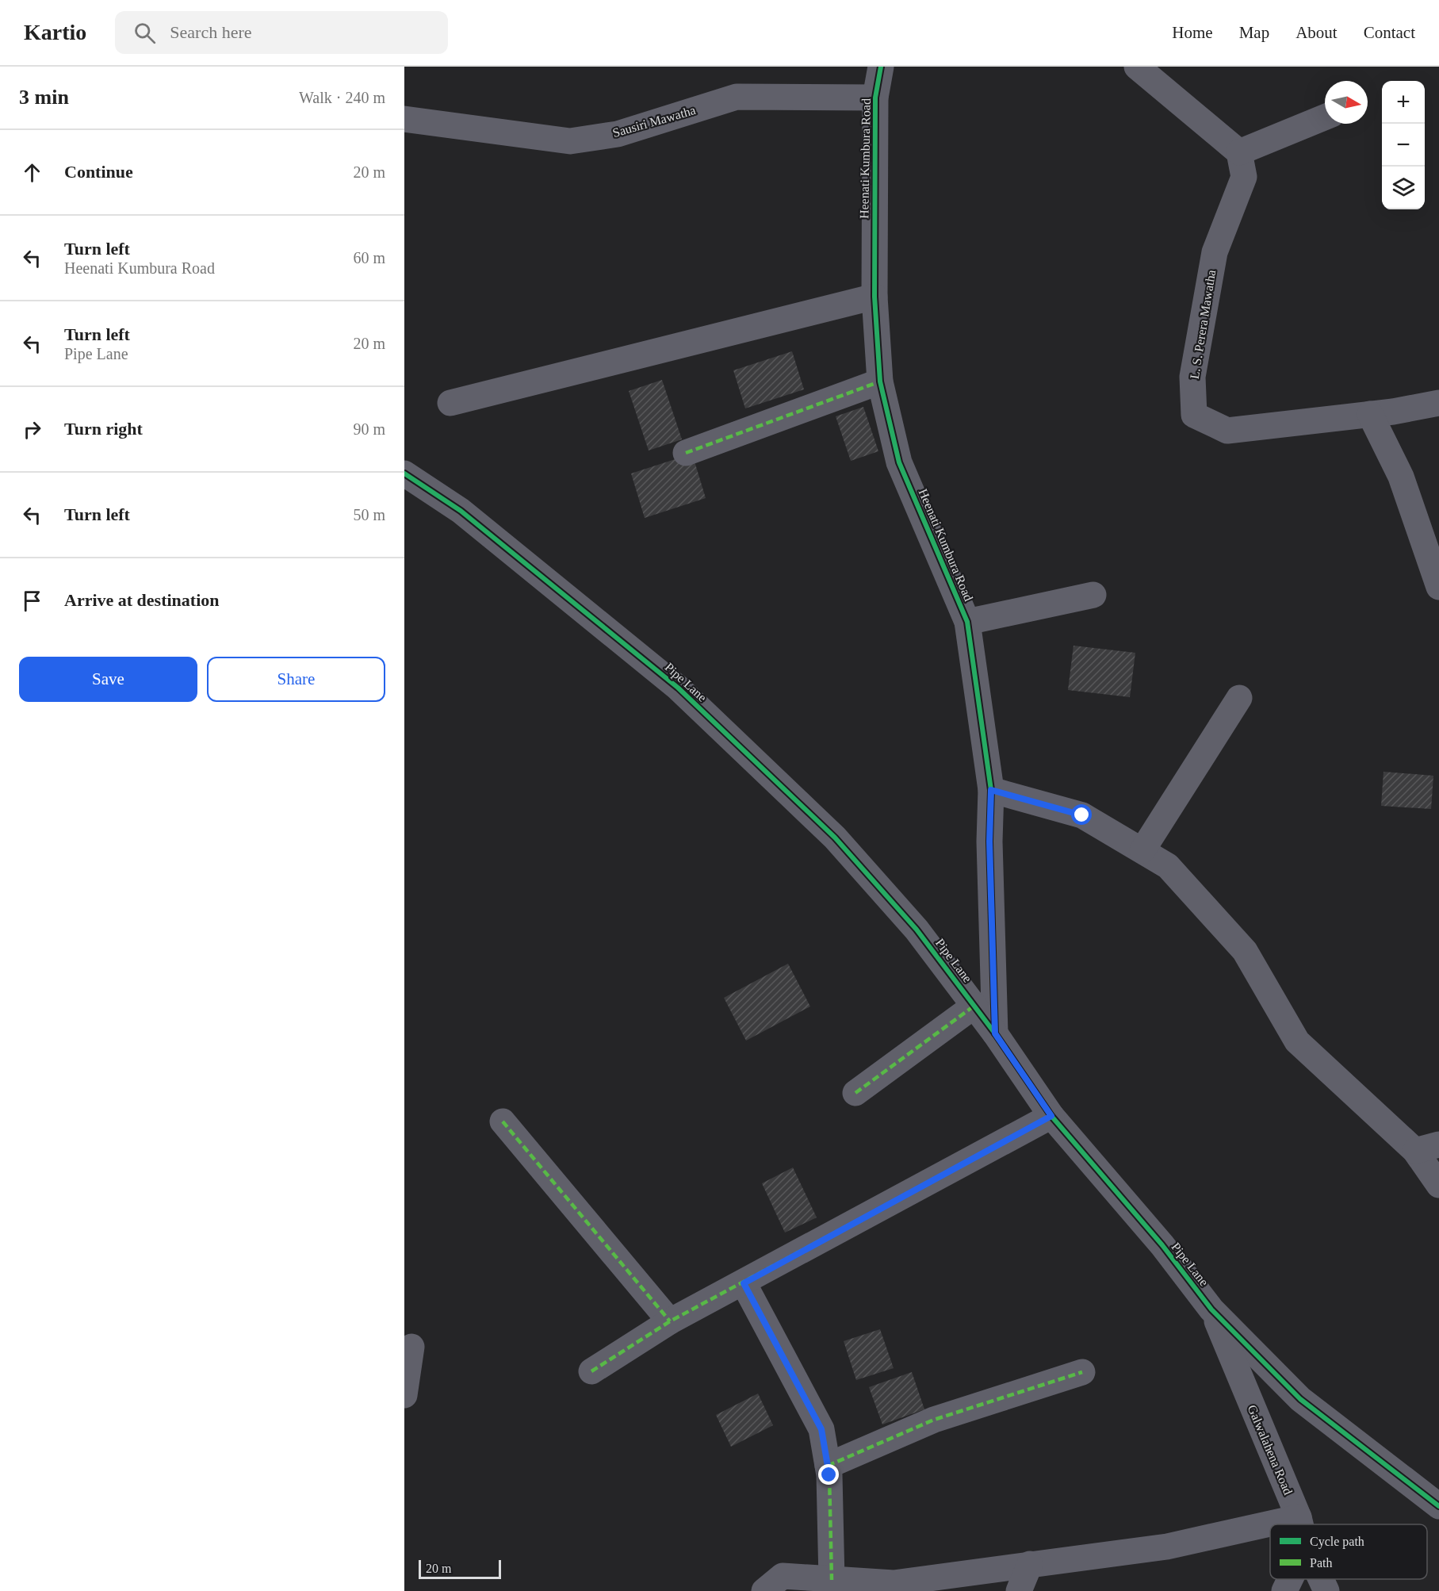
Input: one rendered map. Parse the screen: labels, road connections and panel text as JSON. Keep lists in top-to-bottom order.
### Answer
{
  "streets": {
    "street": [
      "Sausiri Mawatha",
      "Heenati Kumbura Road",
      "L. S. Perera Mawatha",
      "Pipe Lane",
      "Galwalahena Road"
    ]
  },
  "crossings": [
    ["Sausiri Mawatha", "Heenati Kumbura Road"],
    ["Heenati Kumbura Road", "Pipe Lane"],
    ["Pipe Lane", "Galwalahena Road"]
  ],
  "legend": ["Cycle path", "Path"],
  "scale_bar": "20 m",
  "north": "right",
  "page": {
    "header": "Kartio",
    "search": "Search here",
    "nav": [
      "Home",
      "Map",
      "About",
      "Contact"
    ],
    "heading": ["3 min", "Walk · 240 m"],
    "map_buttons": ["+", "−"],
    "list": [
      ["Continue", "20 m"],
      ["Turn left", "Heenati Kumbura Road", "60 m"],
      ["Turn left", "Pipe Lane", "20 m"],
      ["Turn right", "90 m"],
      ["Turn left", "50 m"],
      "Arrive at destination"
    ],
    "buttons": ["Save", "Share"],
    "scale": "20 m"
  }
}
